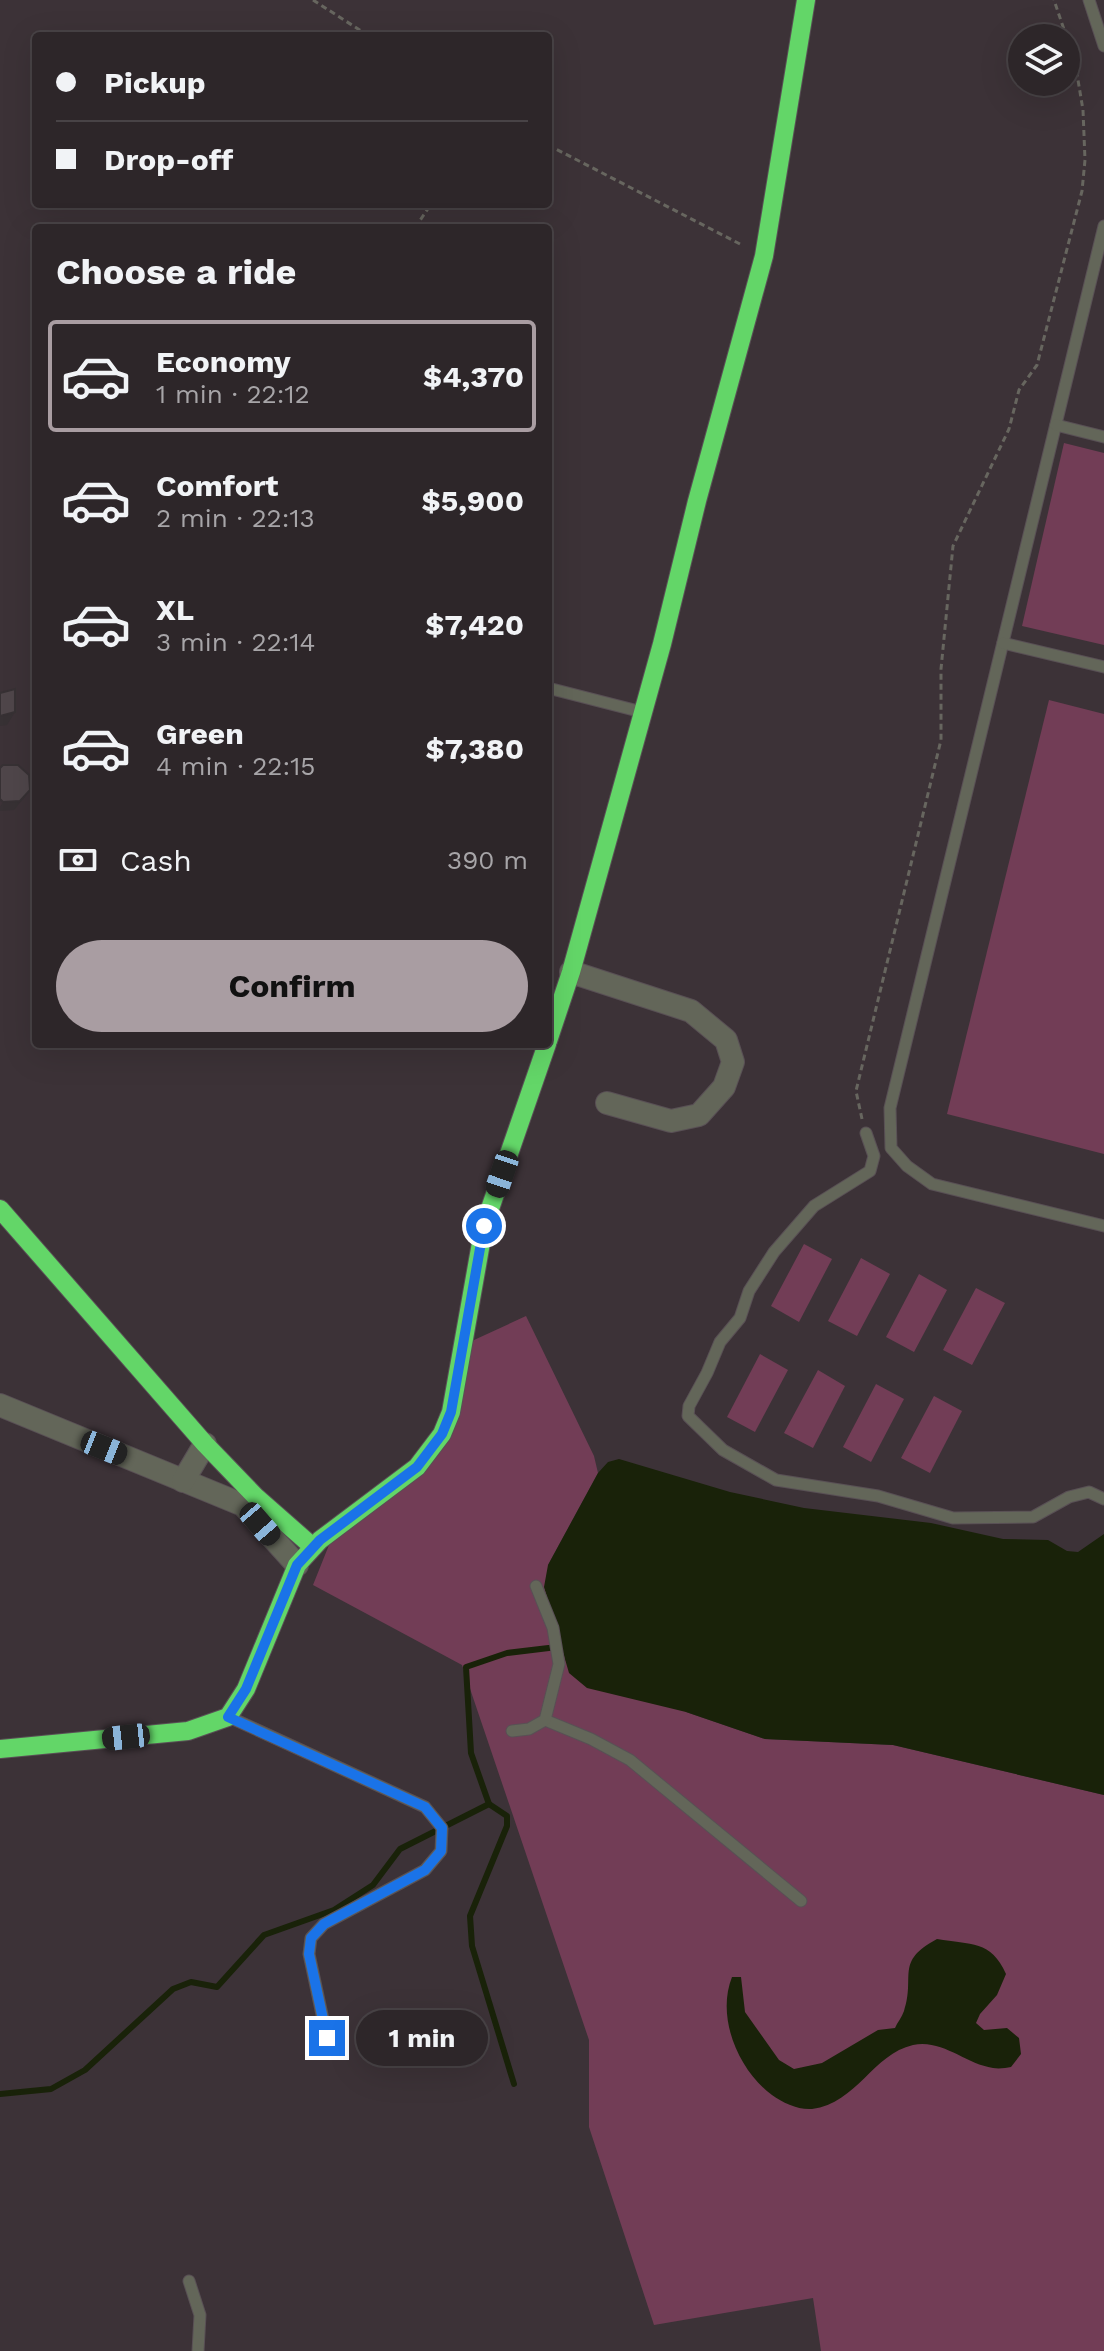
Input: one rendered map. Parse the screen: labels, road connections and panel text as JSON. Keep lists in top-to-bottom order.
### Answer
{
  "page": {
    "banner": ["Pickup", "Drop-off"],
    "heading": "Choose a ride",
    "list": [
      {
        "name": "Economy",
        "note": "1 min · 22:12",
        "value": "$4,370"
      },
      {
        "name": "Comfort",
        "note": "2 min · 22:13",
        "value": "$5,900"
      },
      {
        "name": "XL",
        "note": "3 min · 22:14",
        "value": "$7,420"
      },
      {
        "name": "Green",
        "note": "4 min · 22:15",
        "value": "$7,380"
      }
    ],
    "pay": ["Cash", "390 m"],
    "buttons": "Confirm",
    "bubble": "1 min"
  }
}
